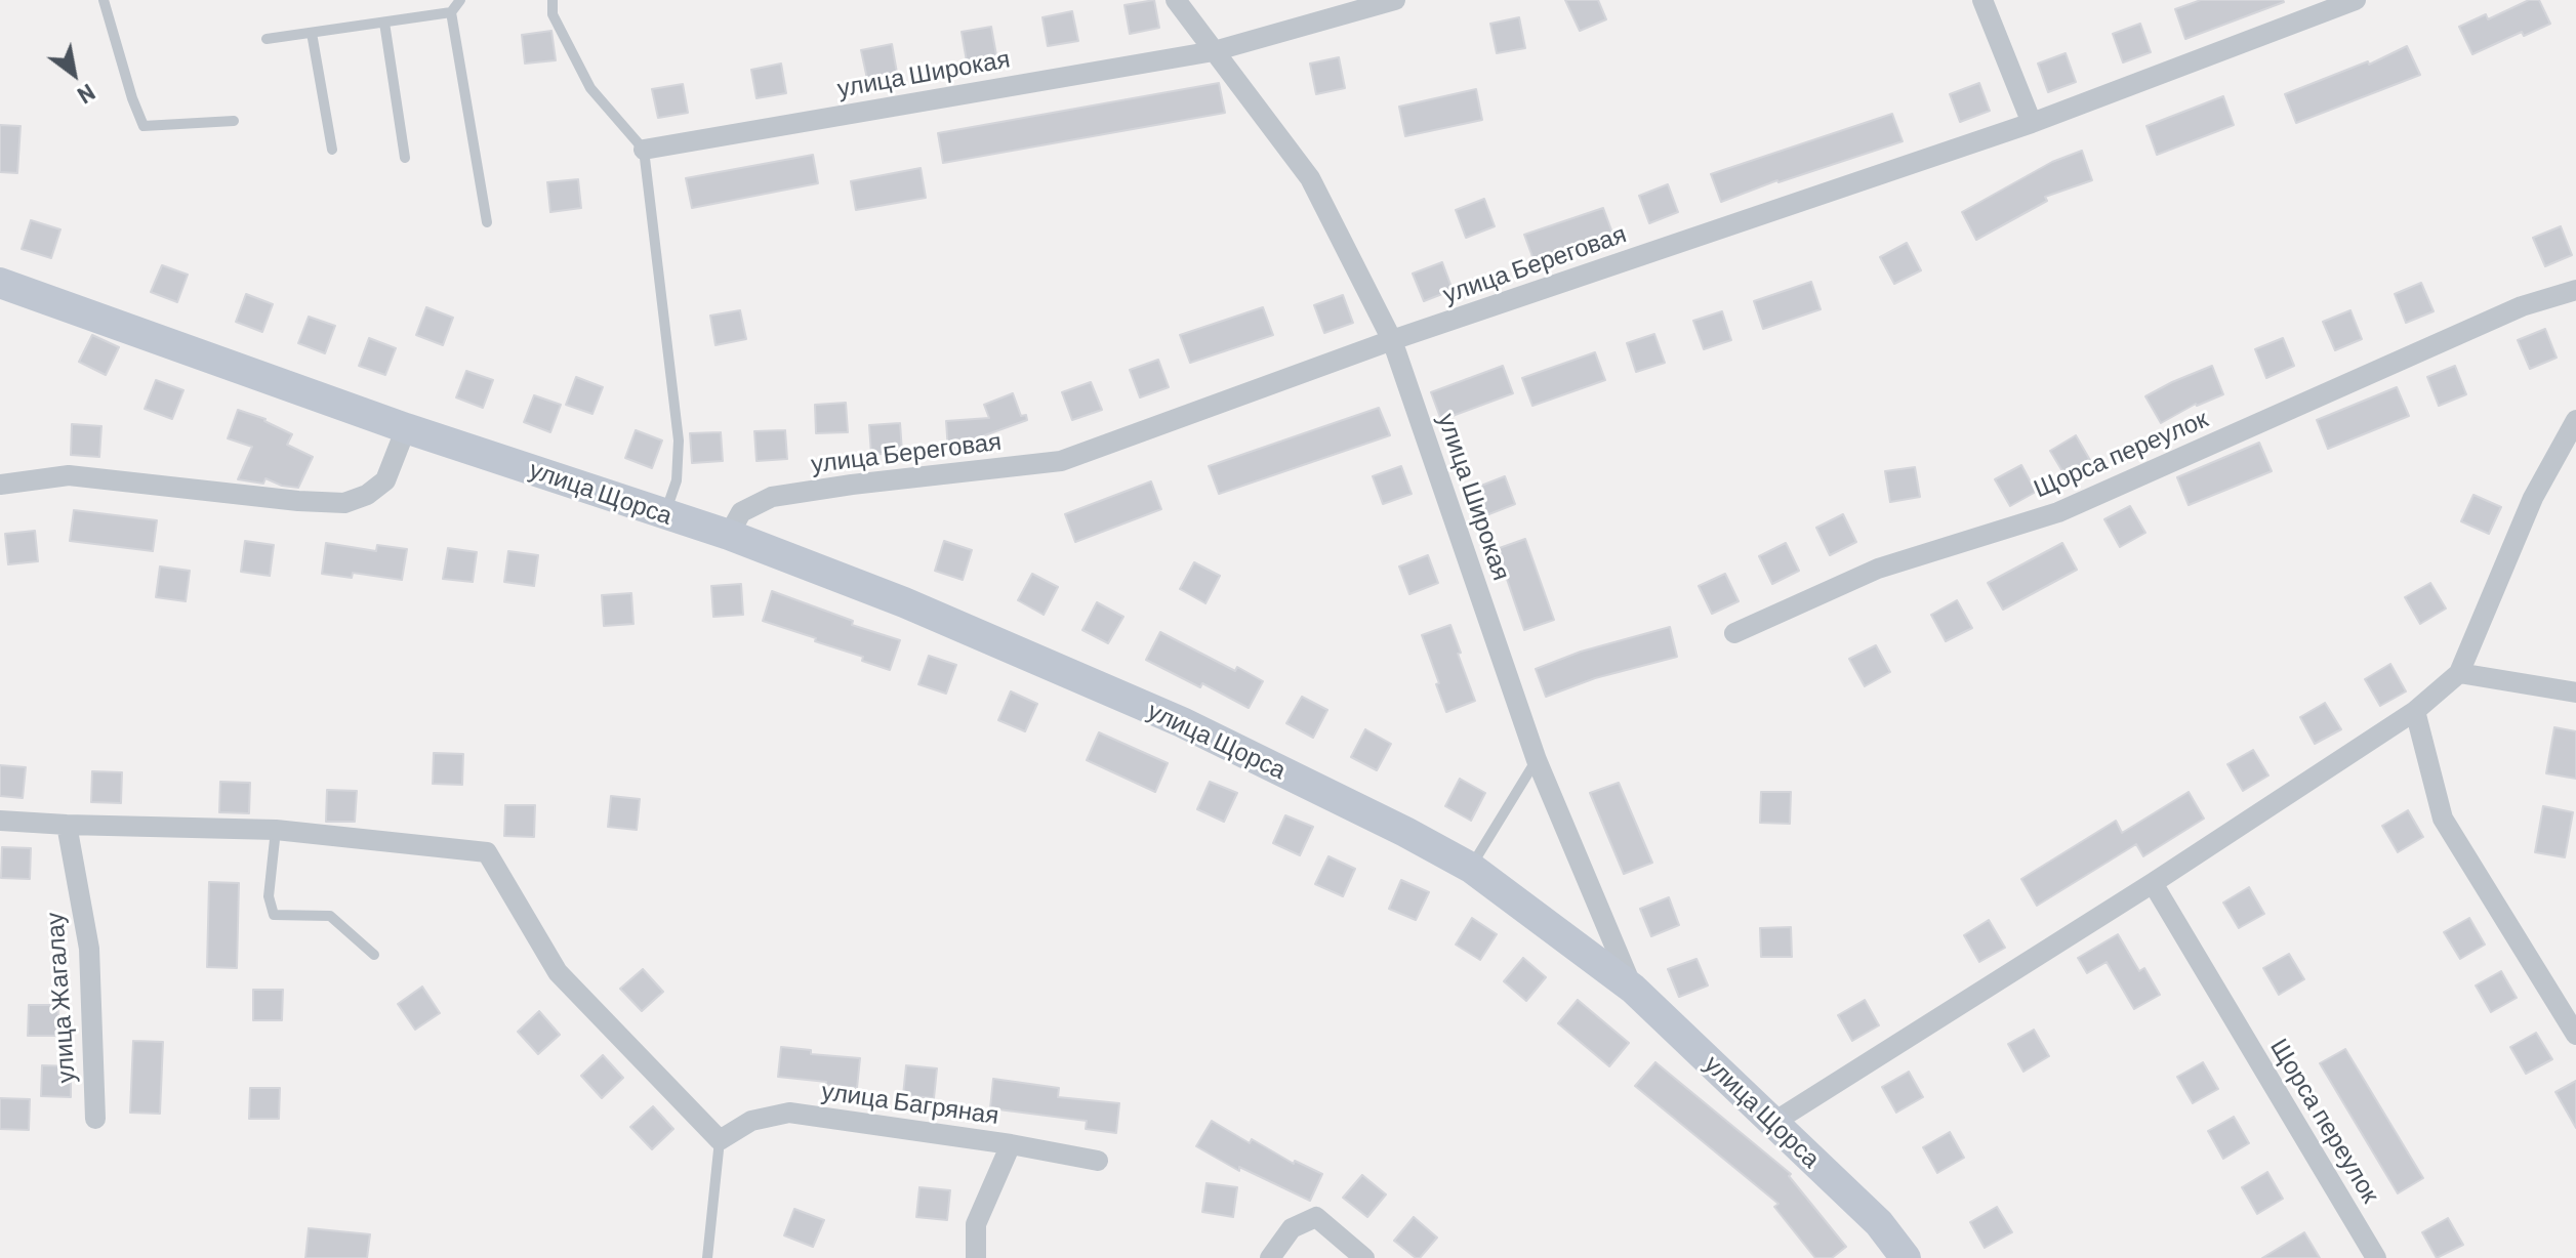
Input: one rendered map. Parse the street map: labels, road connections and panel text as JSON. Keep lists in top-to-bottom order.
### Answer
{
  "streets": {
    "street": [
      "улица Широкая",
      "улица Береговая",
      "Щорса переулок",
      "улица Щорса",
      "улица Жагалау",
      "улица Багряная"
    ]
  },
  "crossings": [
    ["улица Широкая", "улица Береговая"],
    ["улица Широкая", "улица Щорса"],
    ["улица Береговая", "улица Щорса"]
  ],
  "north": "bottom right"
}
